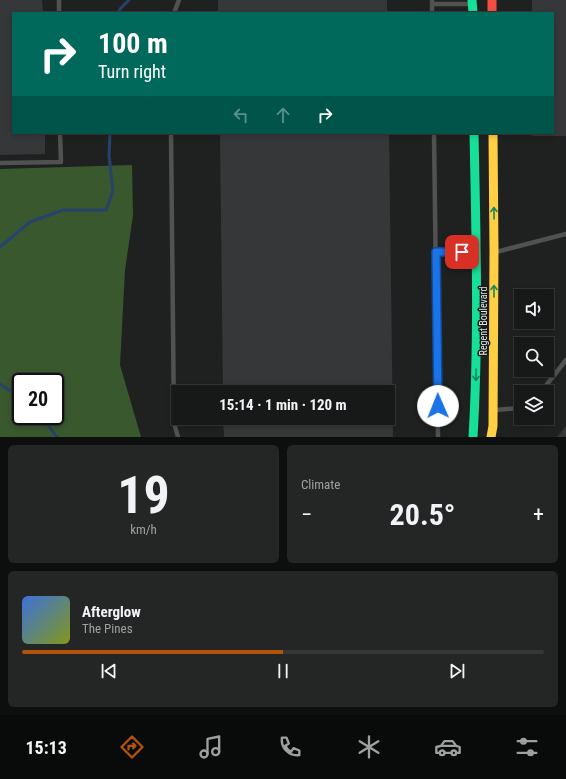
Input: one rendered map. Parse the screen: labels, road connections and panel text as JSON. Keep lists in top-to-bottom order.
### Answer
{
  "streets": {
    "street": ["Regent Boulevard"]
  },
  "page": {
    "turn": ["100 m", "Turn right"],
    "limit": "20",
    "trip": "15:14 · 1 min · 120 m",
    "tile": [
      ["19", "km/h"],
      "Climate"
    ],
    "heat": ["−", "20.5°", "+"],
    "song": ["Afterglow", "The Pines"],
    "tabs": "15:13"
  }
}
